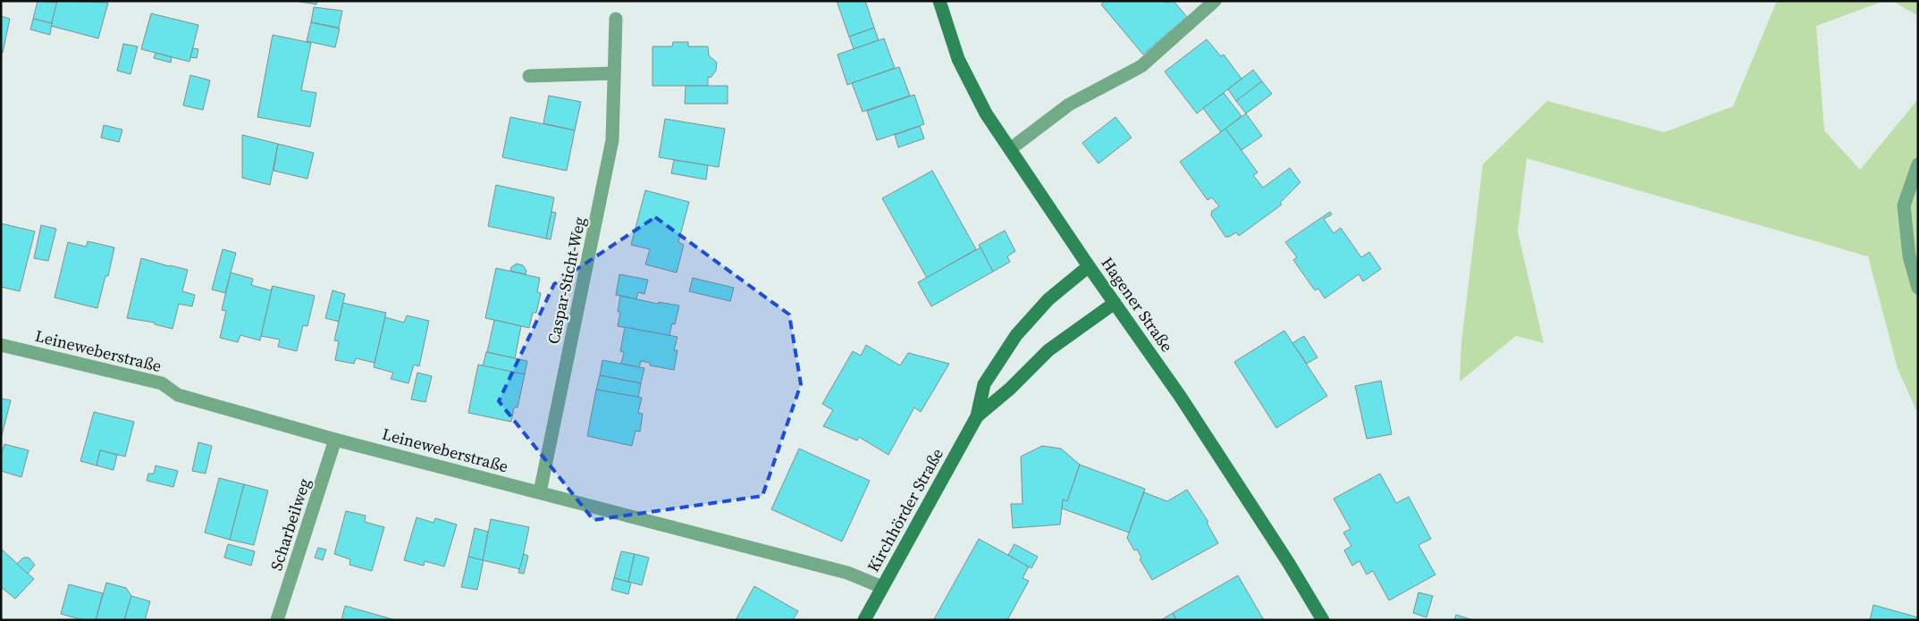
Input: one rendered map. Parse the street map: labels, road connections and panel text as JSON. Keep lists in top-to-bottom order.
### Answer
{
  "streets": {
    "main road": ["Hagener Straße", "Kirchhörder Straße"],
    "street": ["Caspar-Sticht-Weg", "Leineweberstraße", "Scharbeilweg"]
  },
  "crossings": [
    ["Caspar-Sticht-Weg", "Leineweberstraße"],
    ["Hagener Straße", "Kirchhörder Straße"],
    ["Leineweberstraße", "Kirchhörder Straße"],
    ["Leineweberstraße", "Scharbeilweg"]
  ]
}
